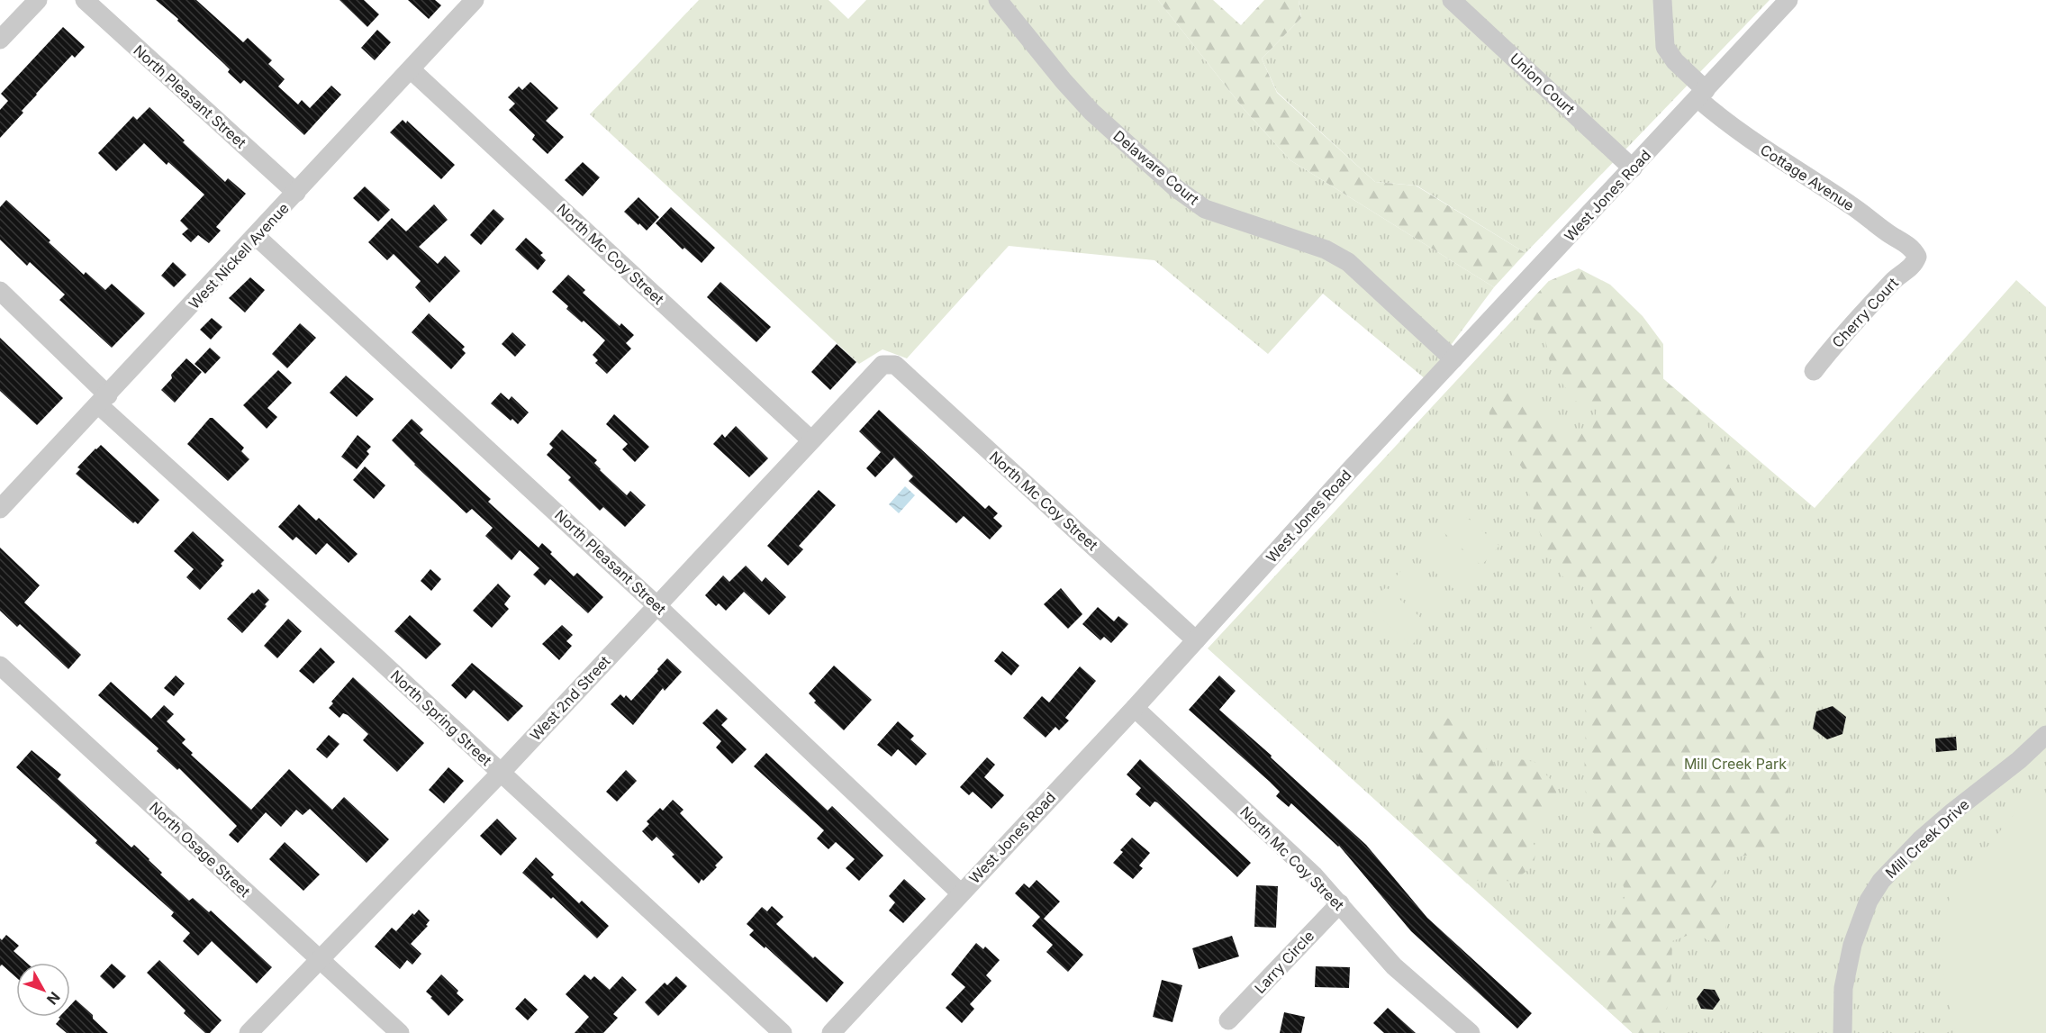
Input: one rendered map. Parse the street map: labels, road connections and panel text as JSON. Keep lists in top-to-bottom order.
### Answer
{
  "streets": {
    "street": [
      "Union Court",
      "North Pleasant Street",
      "Delaware Court",
      "Cottage Avenue",
      "West Jones Road",
      "North Mc Coy Street",
      "West Nickell Avenue",
      "Cherry Court",
      "West 2nd Street",
      "North Spring Street",
      "Mill Creek Drive",
      "North Osage Street",
      "Larry Circle"
    ]
  },
  "crossings": [
    ["Union Court", "West Jones Road"],
    ["North Pleasant Street", "West Jones Road"],
    ["North Pleasant Street", "West Nickell Avenue"],
    ["North Pleasant Street", "West 2nd Street"],
    ["Delaware Court", "West Jones Road"],
    ["Cottage Avenue", "West Jones Road"],
    ["Cottage Avenue", "Cherry Court"],
    ["West Jones Road", "North Mc Coy Street"],
    ["North Mc Coy Street", "West Nickell Avenue"],
    ["North Mc Coy Street", "West 2nd Street"],
    ["North Mc Coy Street", "Larry Circle"],
    ["West Nickell Avenue", "North Spring Street"],
    ["West 2nd Street", "North Spring Street"],
    ["West 2nd Street", "North Osage Street"]
  ],
  "parks": ["Mill Creek Park"],
  "north": "bottom right"
}
